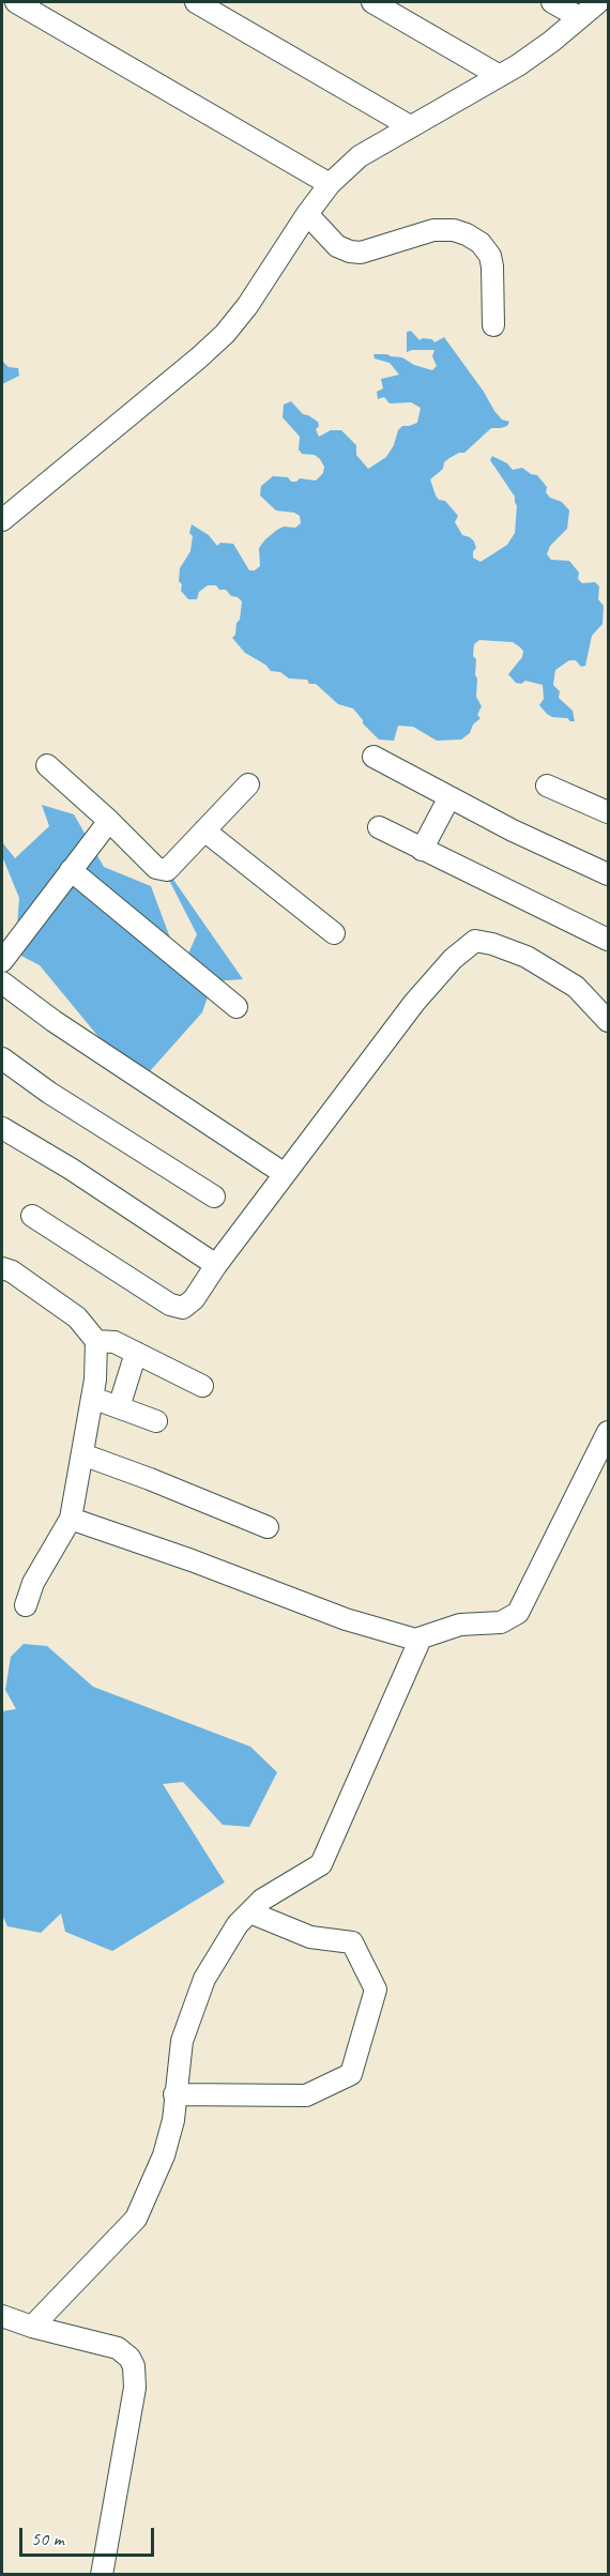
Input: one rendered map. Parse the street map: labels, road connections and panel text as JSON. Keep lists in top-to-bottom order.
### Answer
{
  "scale_bar": "50 m"
}
